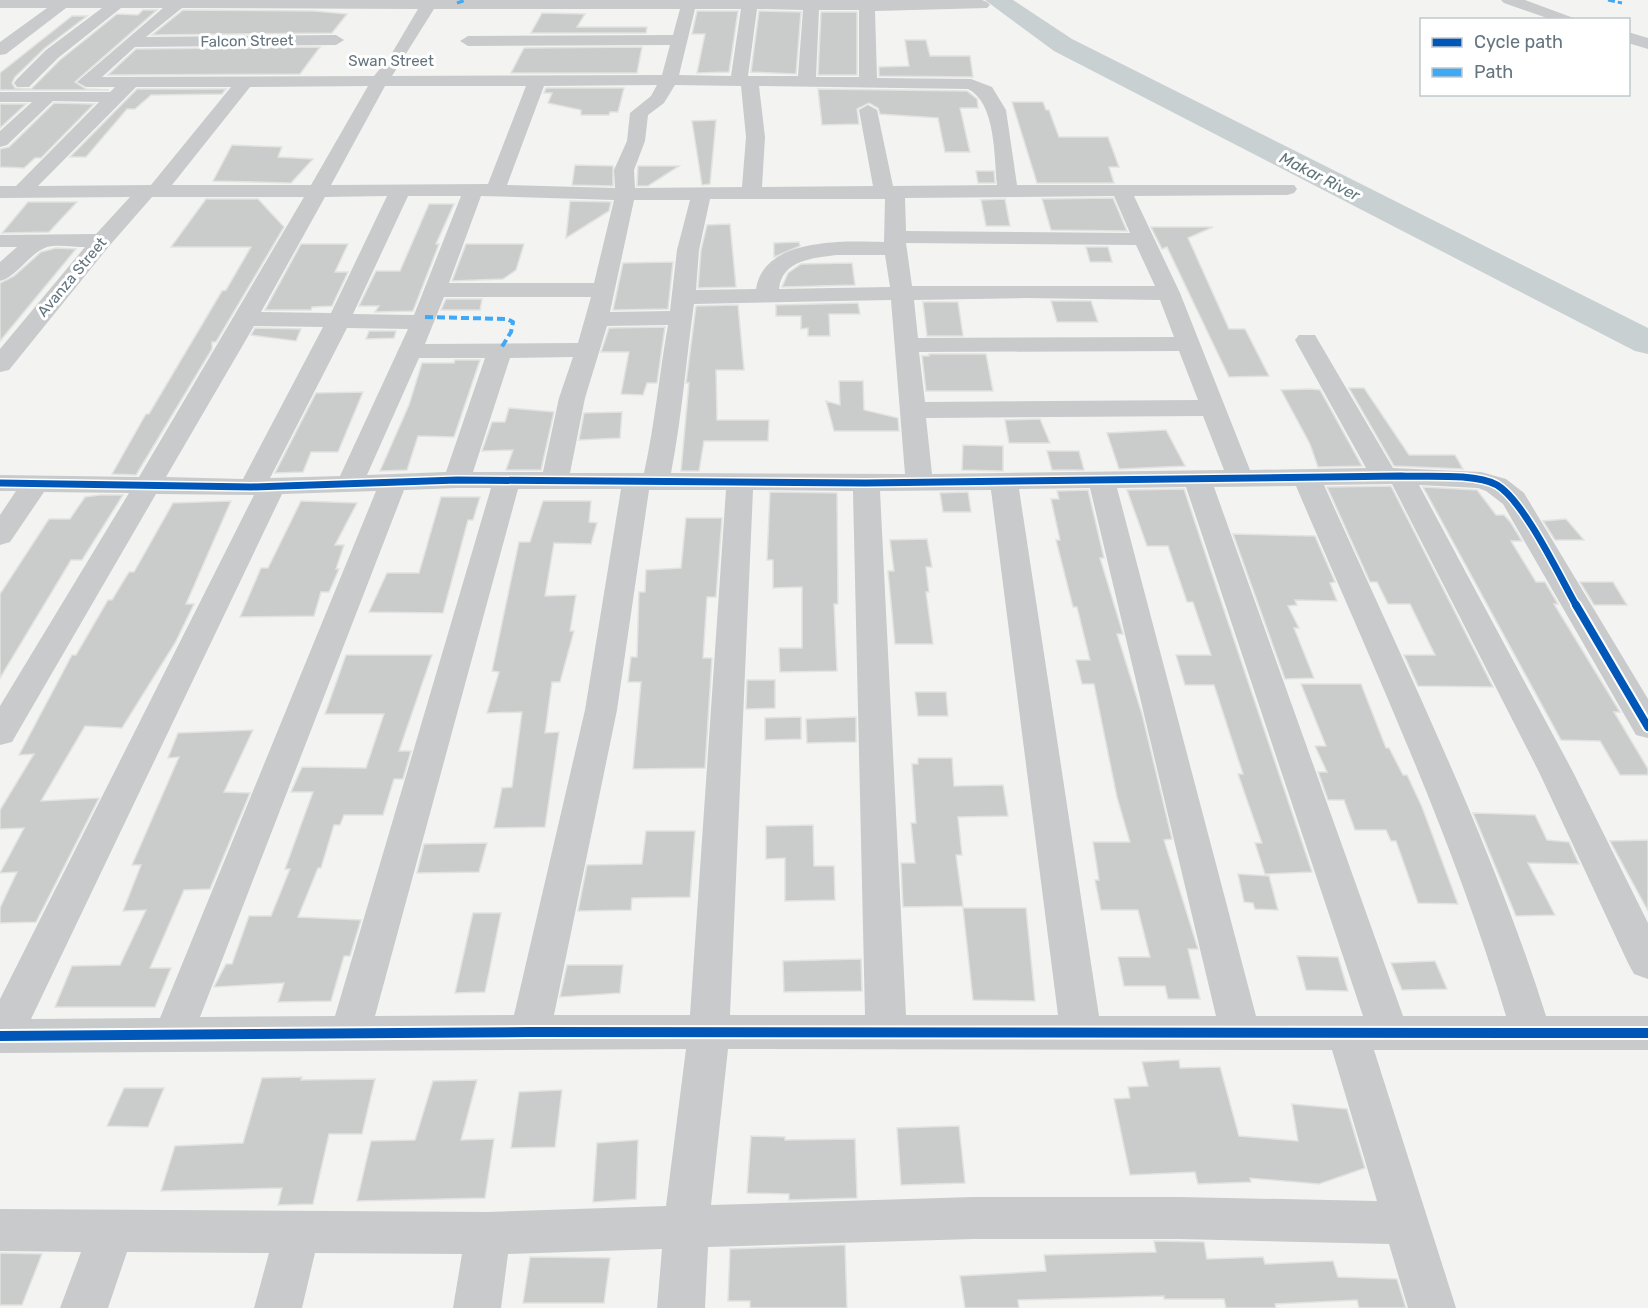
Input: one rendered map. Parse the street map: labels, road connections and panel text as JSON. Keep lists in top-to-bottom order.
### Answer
{
  "streets": {
    "street": ["Falcon Street", "Swan Street", "Avanza Street"]
  },
  "water": ["Makar River"],
  "legend": ["Cycle path", "Path"]
}
